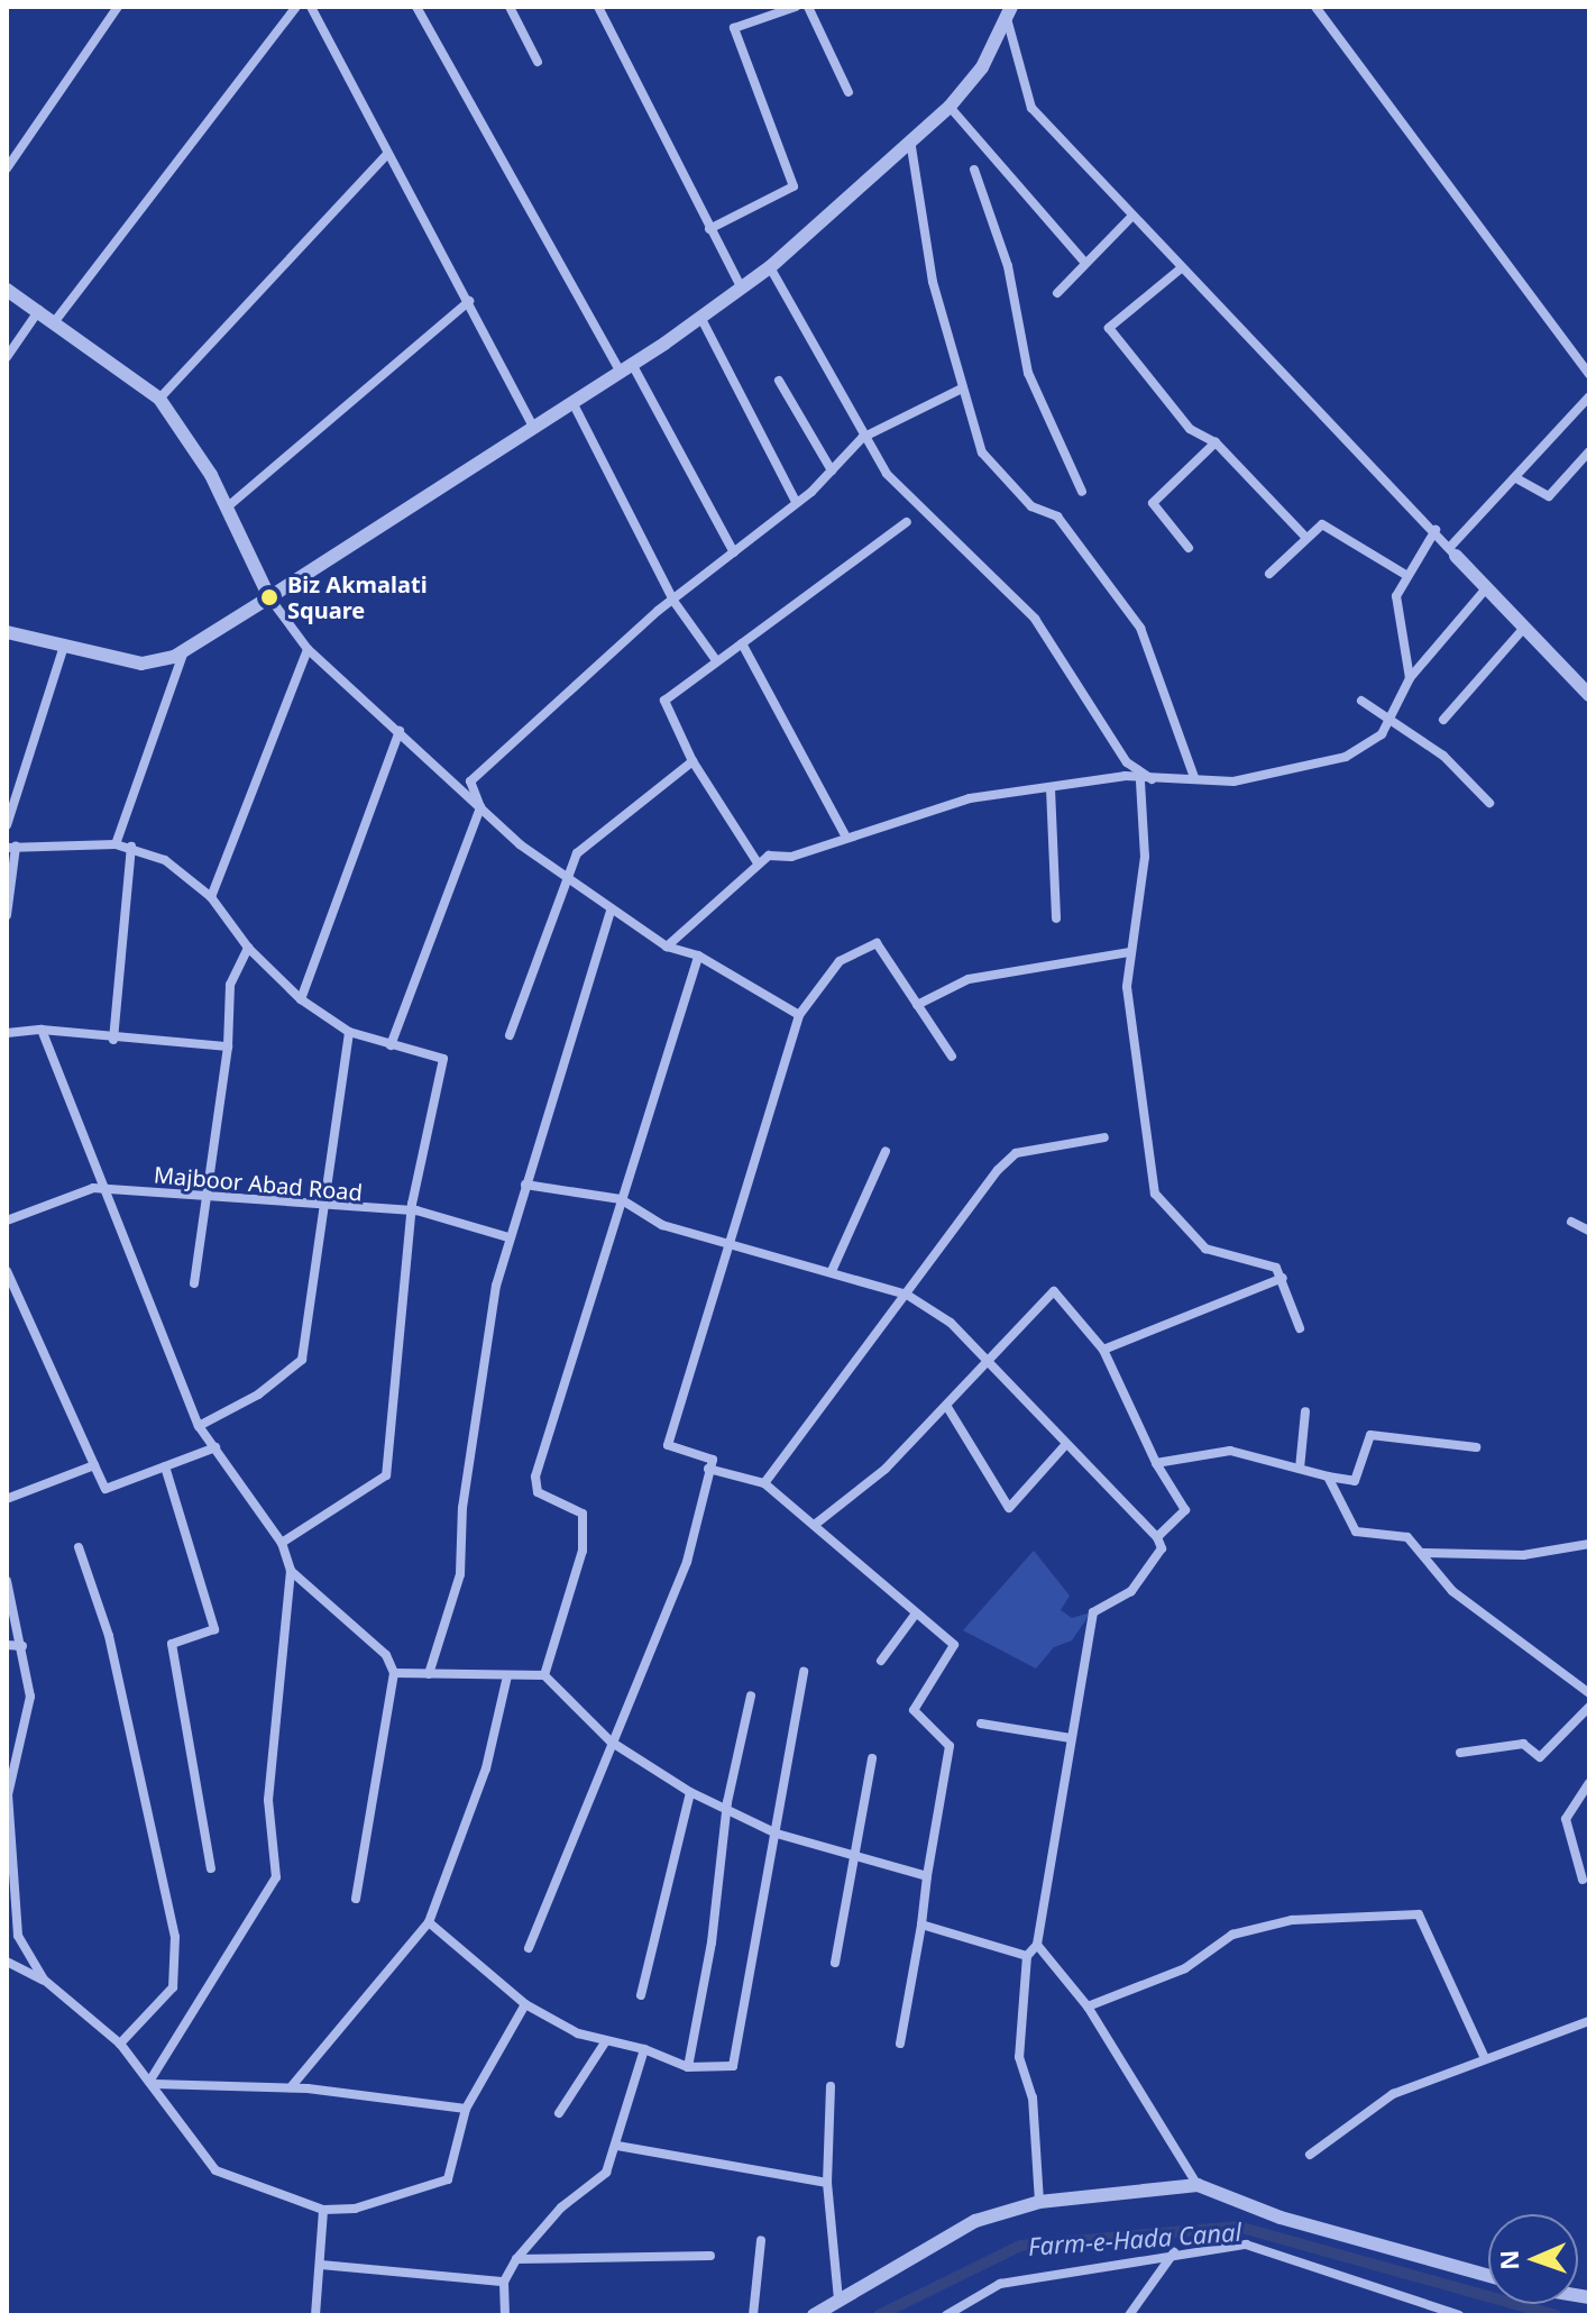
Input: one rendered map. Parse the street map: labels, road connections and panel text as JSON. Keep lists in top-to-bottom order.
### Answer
{
  "streets": {
    "street": ["Majboor Abad Road"]
  },
  "water": ["Farm-e-Hada Canal"],
  "places": ["Biz Akmalati Square"],
  "north": "left"
}
